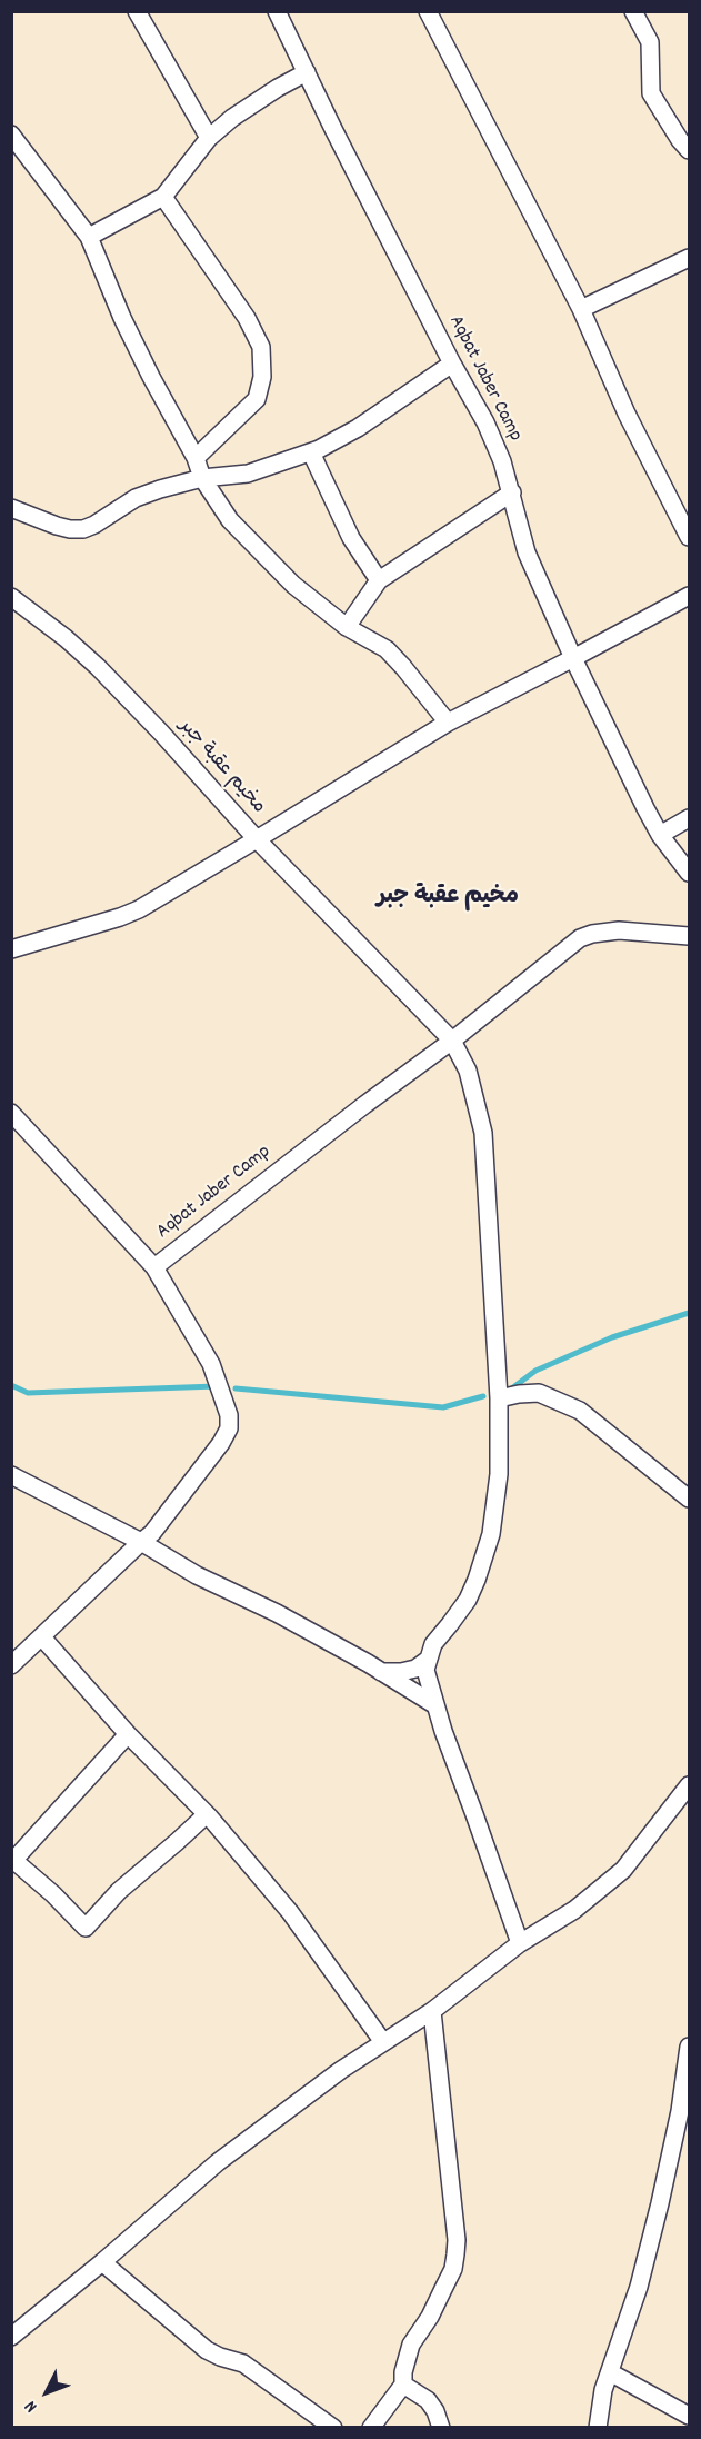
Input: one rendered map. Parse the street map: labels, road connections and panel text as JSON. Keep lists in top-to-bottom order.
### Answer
{
  "streets": {
    "street": ["Aqbat Jaber Camp", "مخيم عقبة جبر"]
  },
  "districts": ["مخيم عقبة جبر"],
  "north": "bottom left"
}
